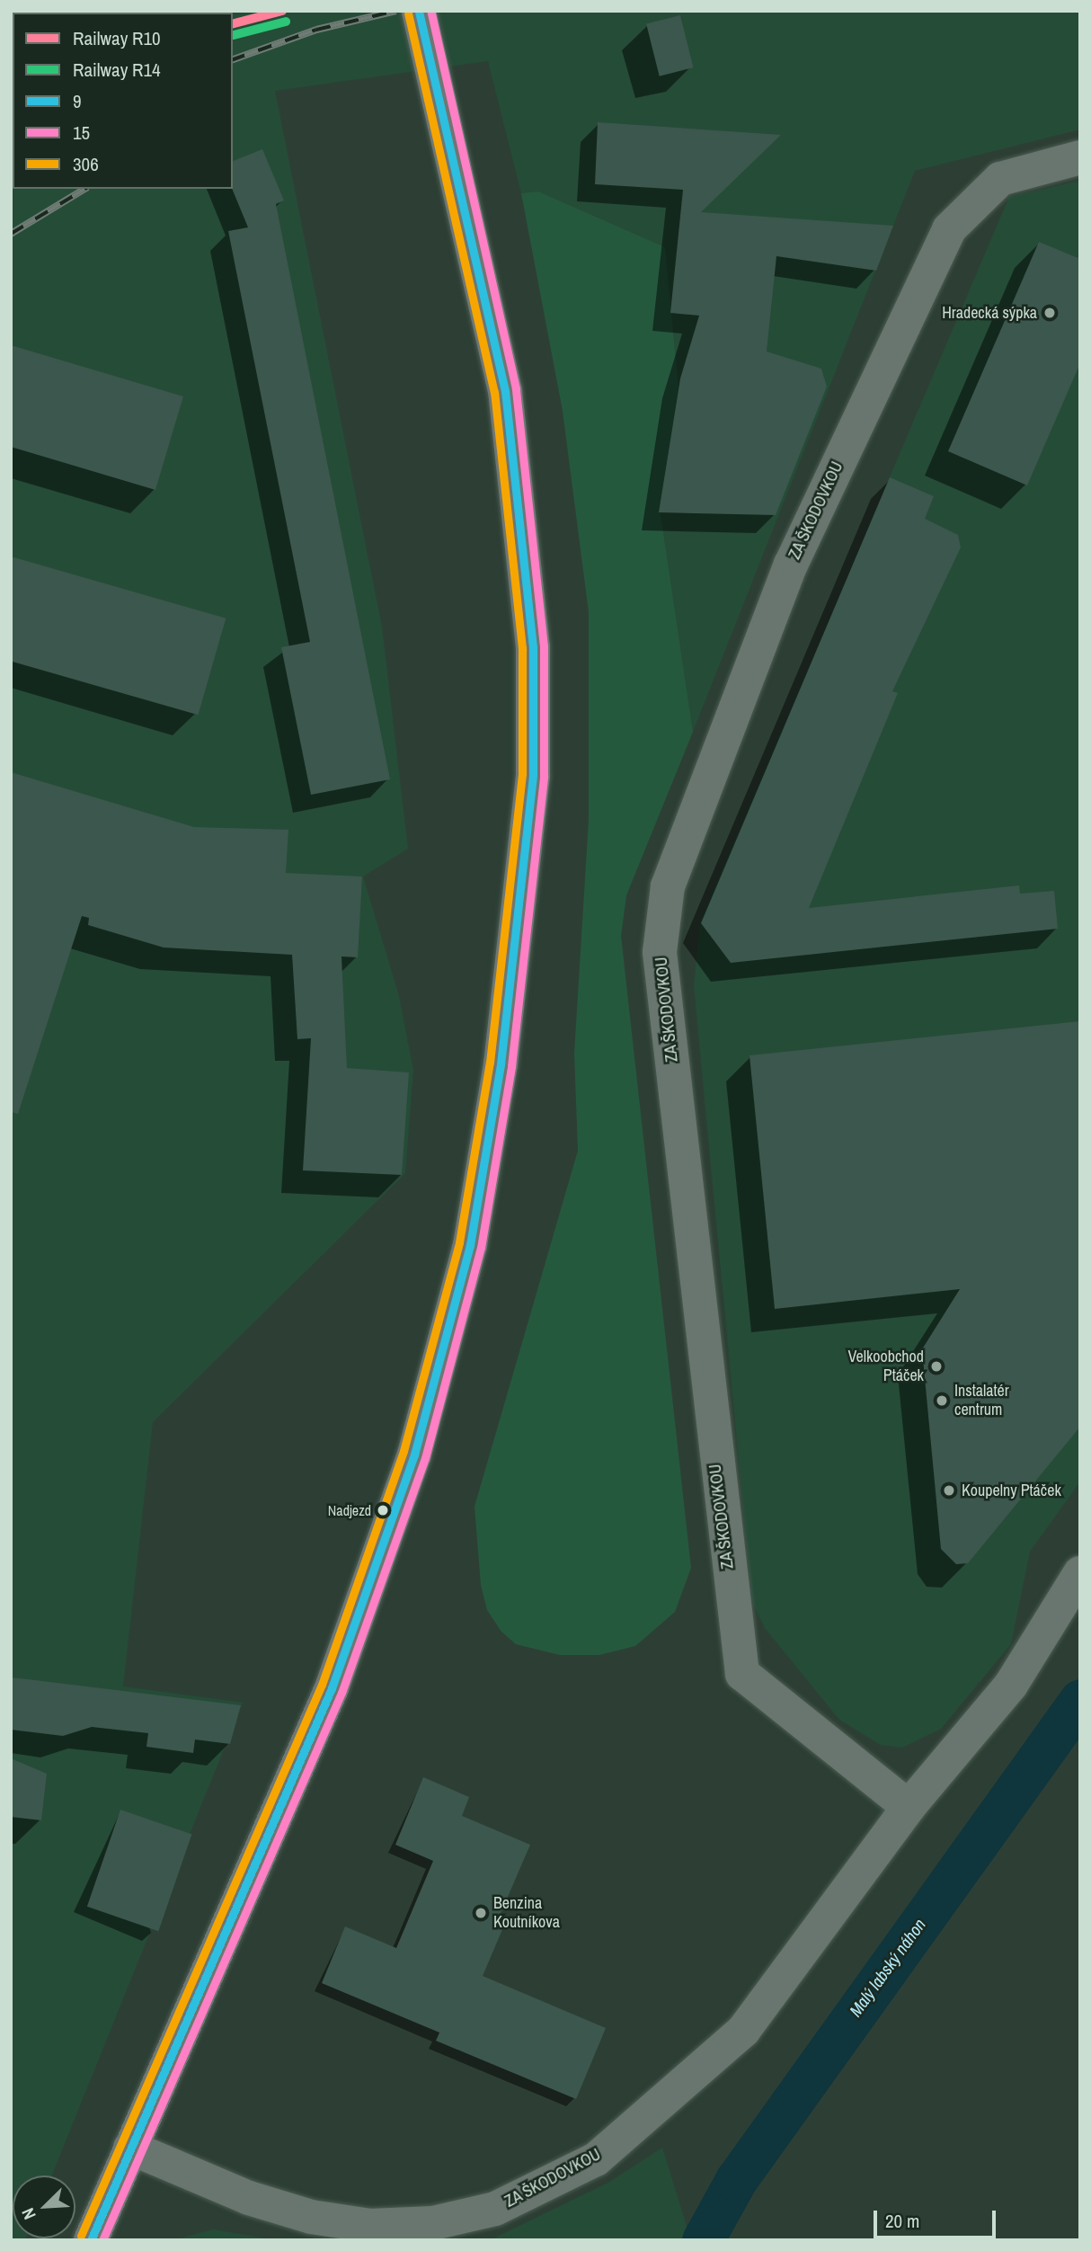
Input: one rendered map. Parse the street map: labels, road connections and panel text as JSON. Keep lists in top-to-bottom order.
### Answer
{
  "streets": {
    "street": ["ZA ŠKODOVKOU"]
  },
  "water": ["Malý labský náhon"],
  "places": [
    "Hradecká sýpka",
    "Velkoobchod Ptáček",
    "Instalatér centrum",
    "Koupelny Ptáček",
    "Nadjezd",
    "Benzina Koutníkova"
  ],
  "lines": [
    "rail line R10",
    "transit line 9",
    "transit line 15",
    "transit line 306",
    "rail line R14"
  ],
  "legend": [
    "Railway R10",
    "Railway R14",
    "9",
    "15",
    "306"
  ],
  "scale_bar": "20 m",
  "north": "bottom left"
}
